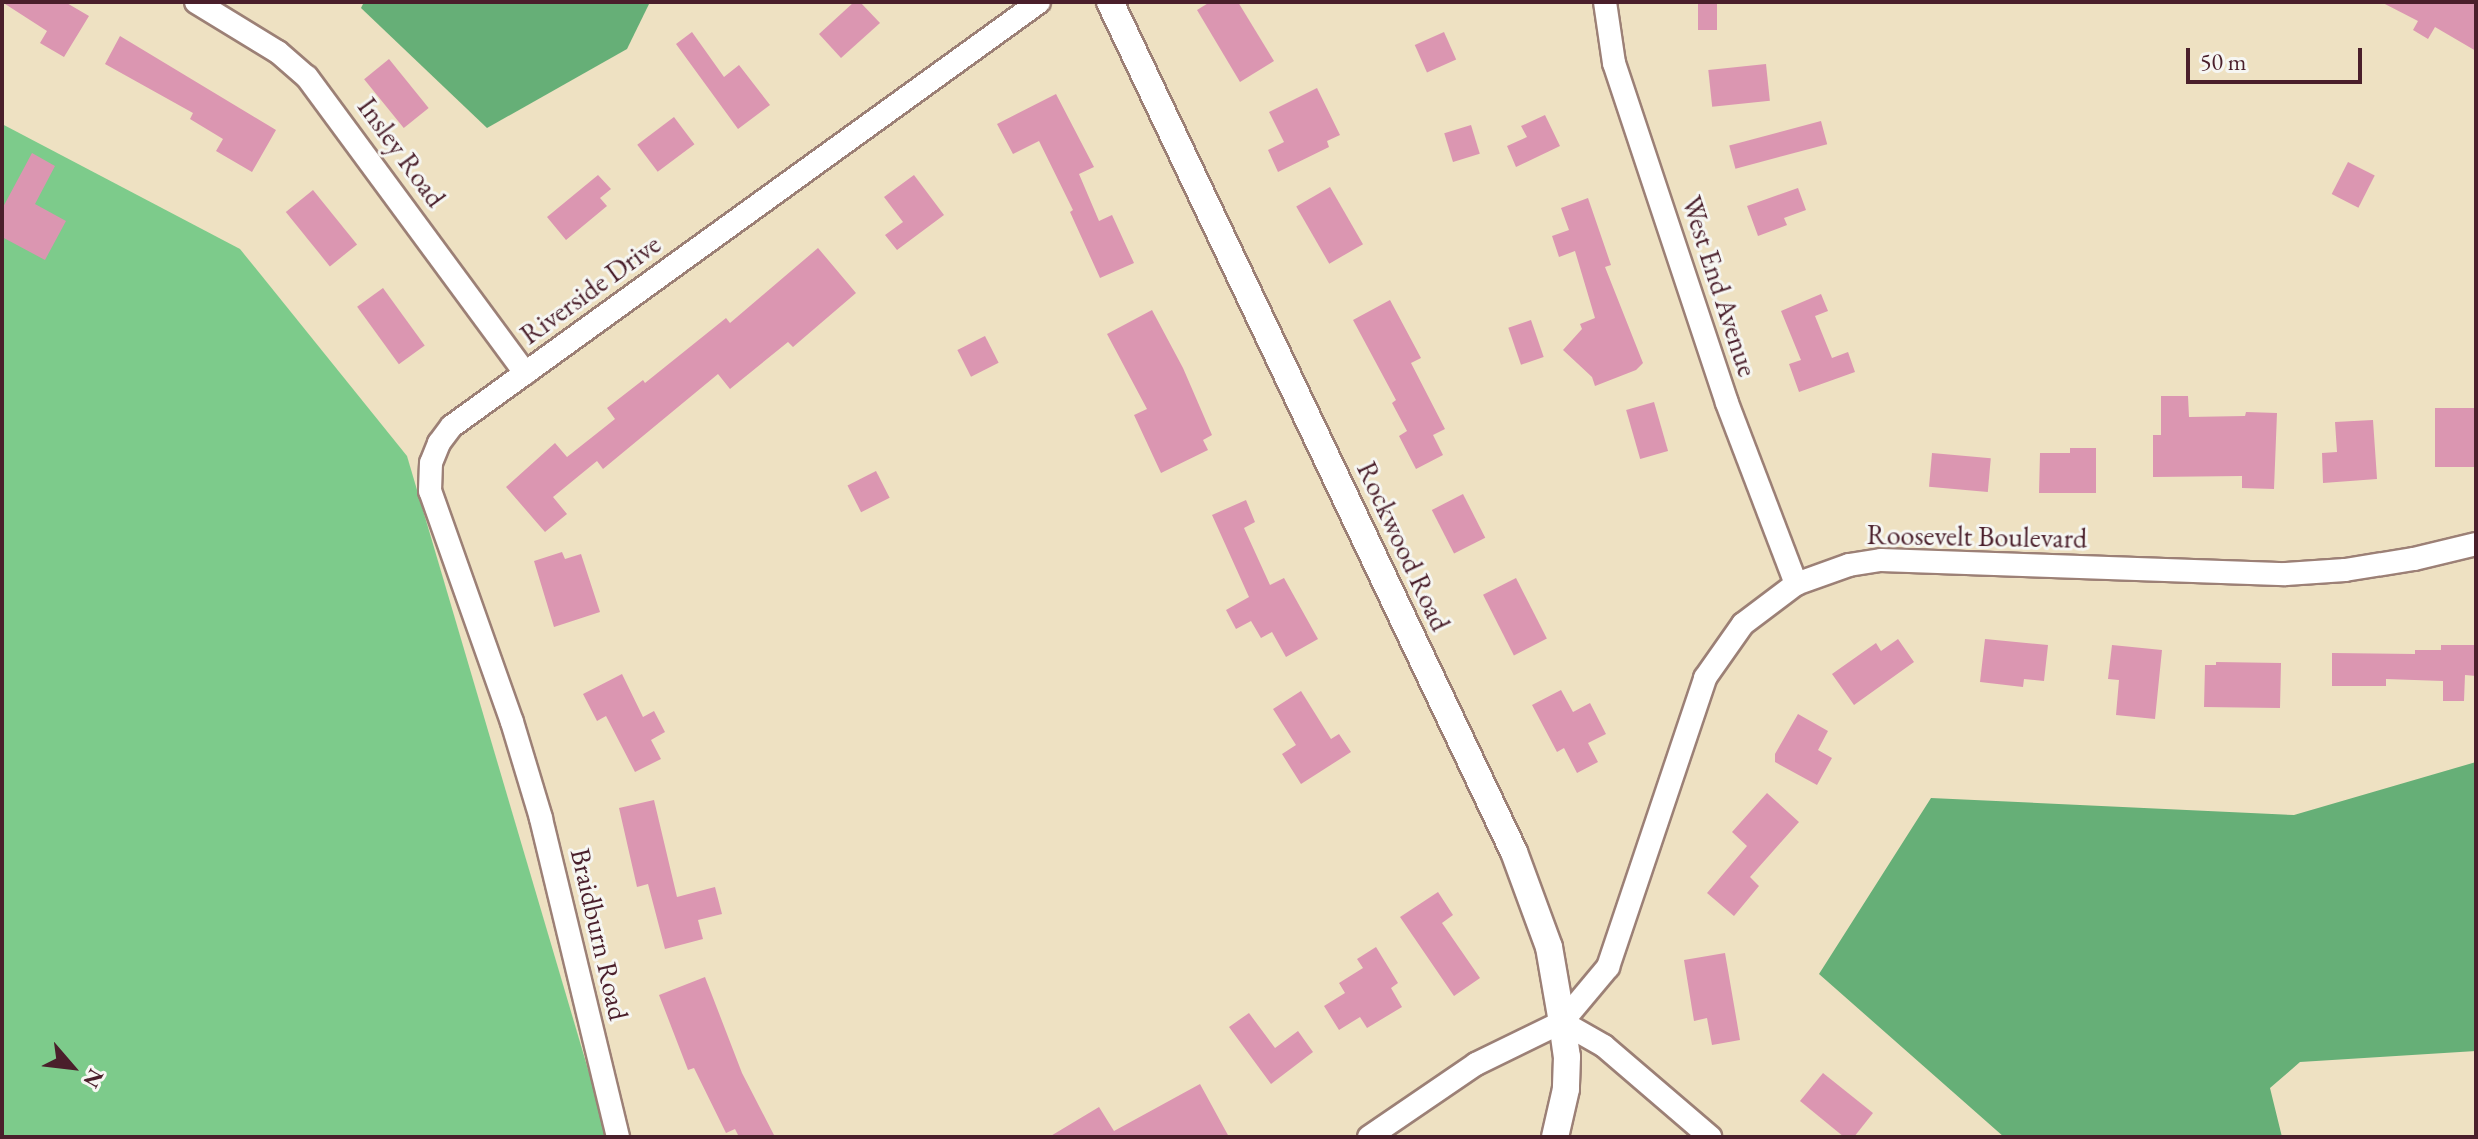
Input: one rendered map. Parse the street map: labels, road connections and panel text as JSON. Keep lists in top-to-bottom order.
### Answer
{
  "streets": {
    "street": [
      "Insley Road",
      "West End Avenue",
      "Riverside Drive",
      "Roosevelt Boulevard",
      "Rockwood Road",
      "Braidburn Road"
    ]
  },
  "crossings": [
    ["Insley Road", "Riverside Drive"],
    ["West End Avenue", "Roosevelt Boulevard"],
    ["Riverside Drive", "Braidburn Road"],
    ["Roosevelt Boulevard", "Rockwood Road"]
  ],
  "scale_bar": "50 m",
  "north": "bottom right"
}
